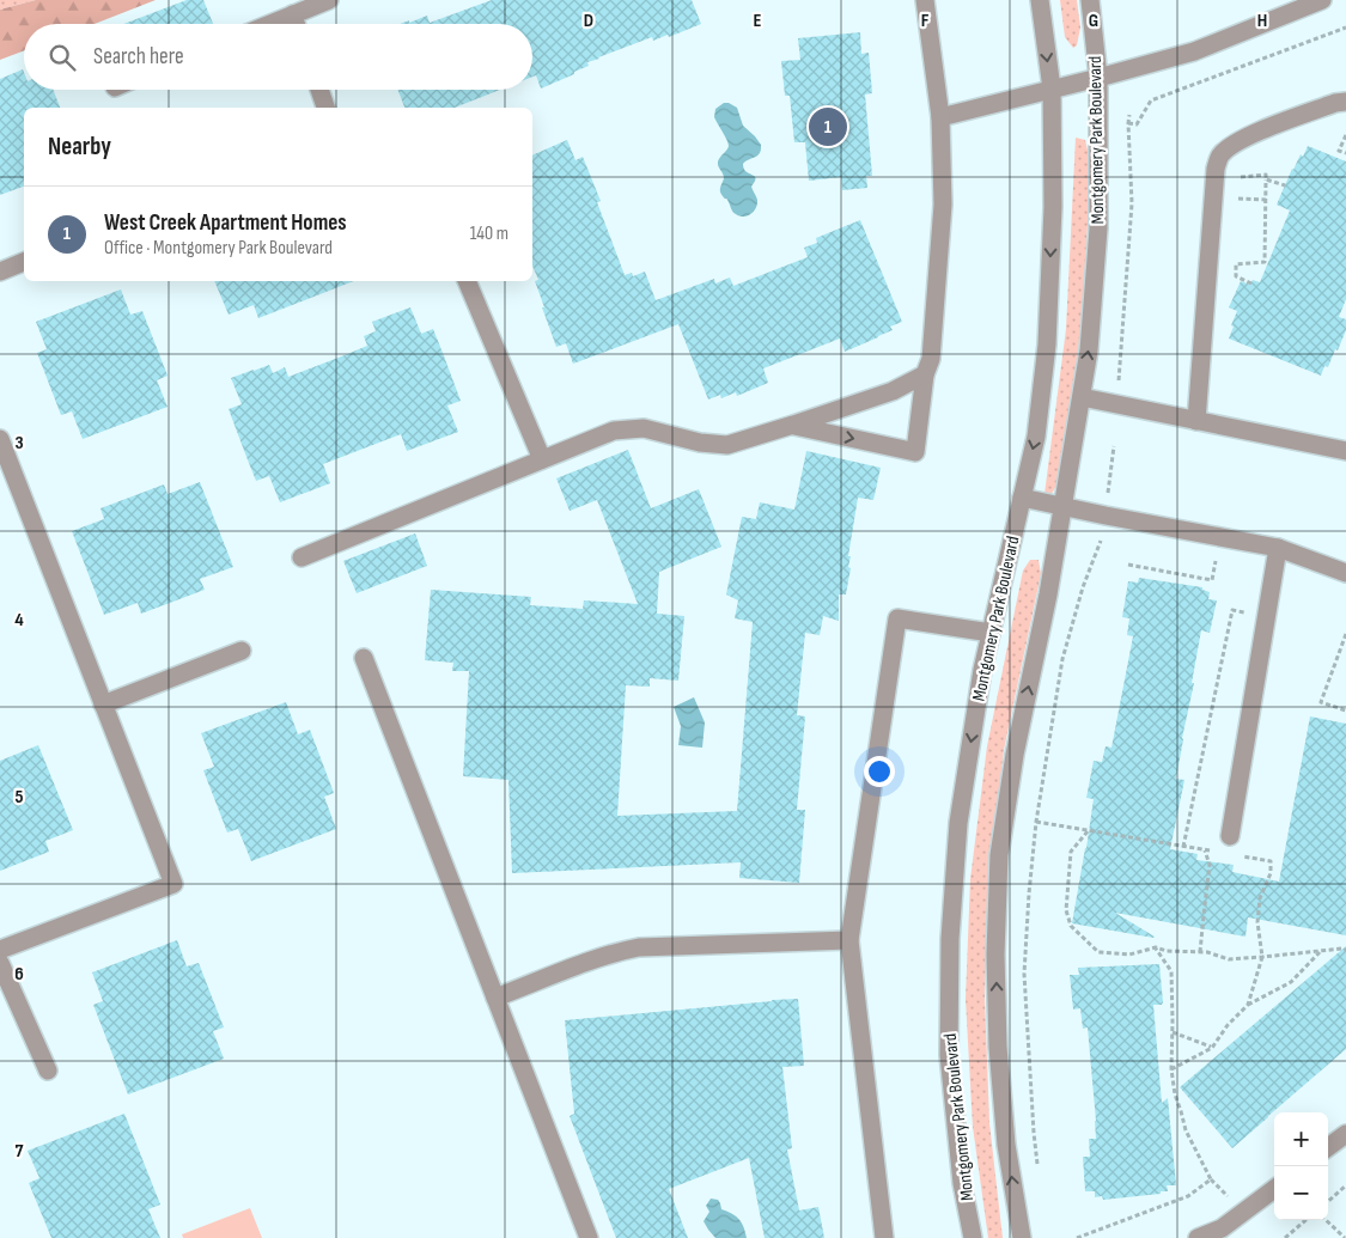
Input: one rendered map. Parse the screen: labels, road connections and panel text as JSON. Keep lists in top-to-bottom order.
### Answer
{
  "streets": {
    "street": ["Montgomery Park Boulevard"]
  },
  "page": {
    "search": "Search here",
    "pins": "1",
    "heading": "Nearby",
    "list": [
      {
        "mark": "1",
        "name": "West Creek Apartment Homes",
        "note": "Office · Montgomery Park Boulevard",
        "value": "140 m"
      }
    ],
    "map_buttons": ["+", "−"]
  },
  "grid": {
    "columns": [
      "D",
      "E",
      "F",
      "G",
      "H"
    ],
    "rows": [
      "3",
      "4",
      "5",
      "6",
      "7"
    ]
  }
}
